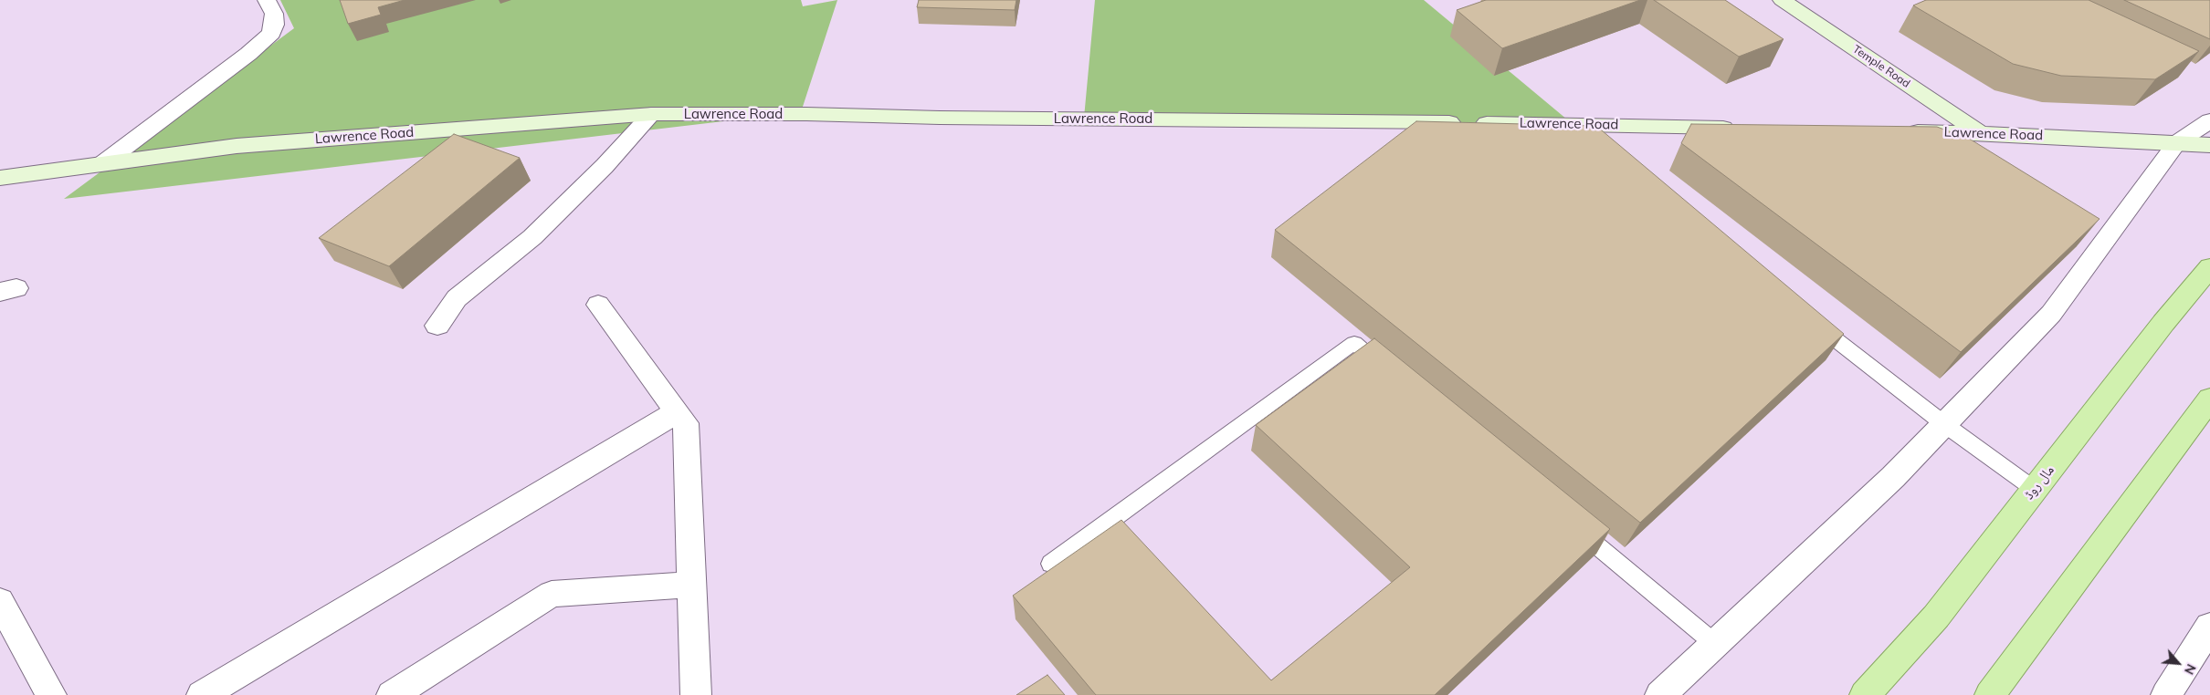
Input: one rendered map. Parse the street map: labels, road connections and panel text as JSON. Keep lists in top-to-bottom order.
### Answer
{
  "streets": {
    "main road": ["Temple Road", "Lawrence Road", "مال روڈ"]
  },
  "crossings": [
    ["Temple Road", "Lawrence Road"]
  ],
  "north": "bottom right"
}
